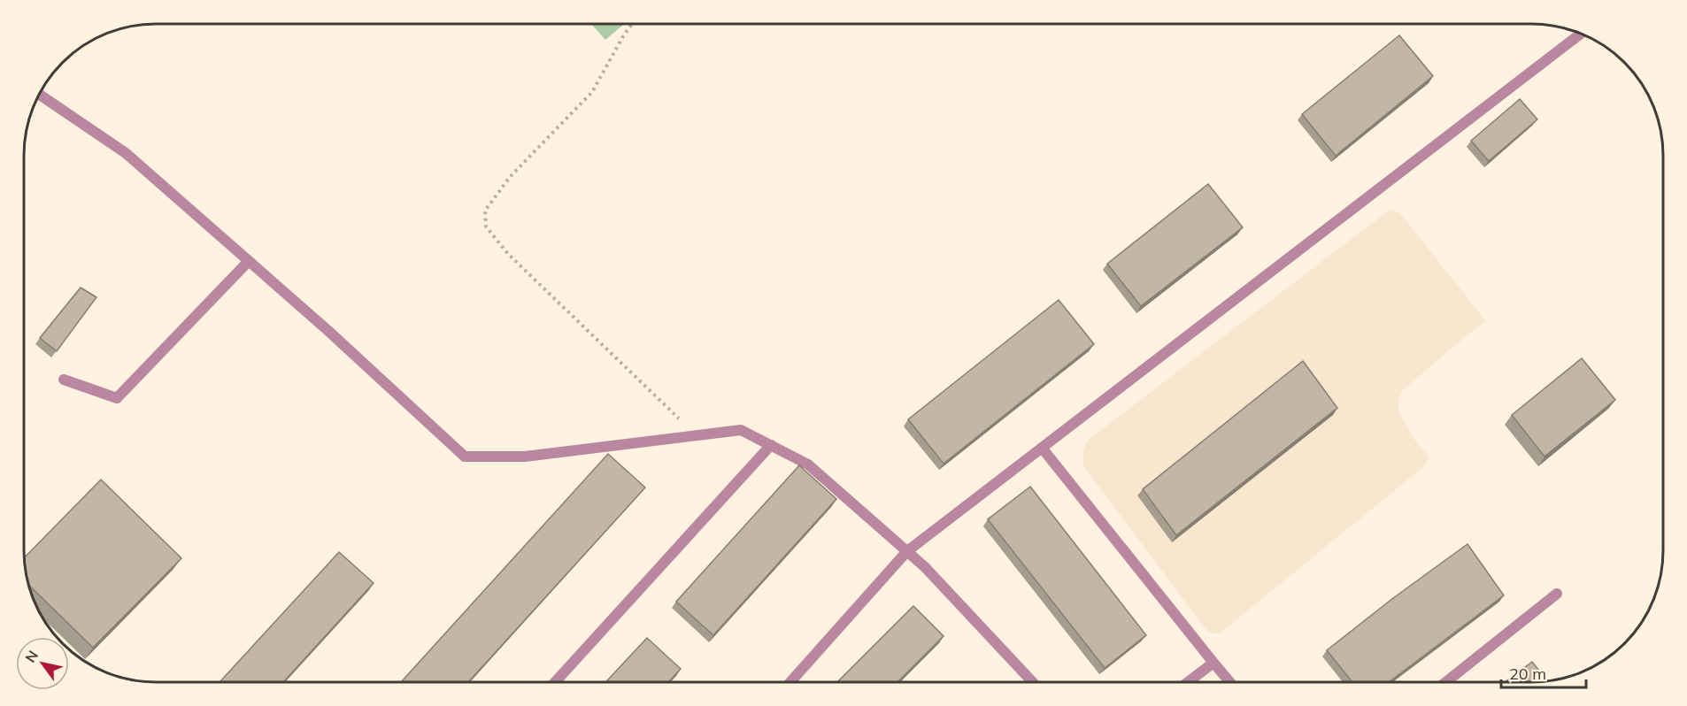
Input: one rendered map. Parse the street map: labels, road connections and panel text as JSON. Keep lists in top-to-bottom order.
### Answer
{
  "scale_bar": "20 m",
  "north": "top left"
}
